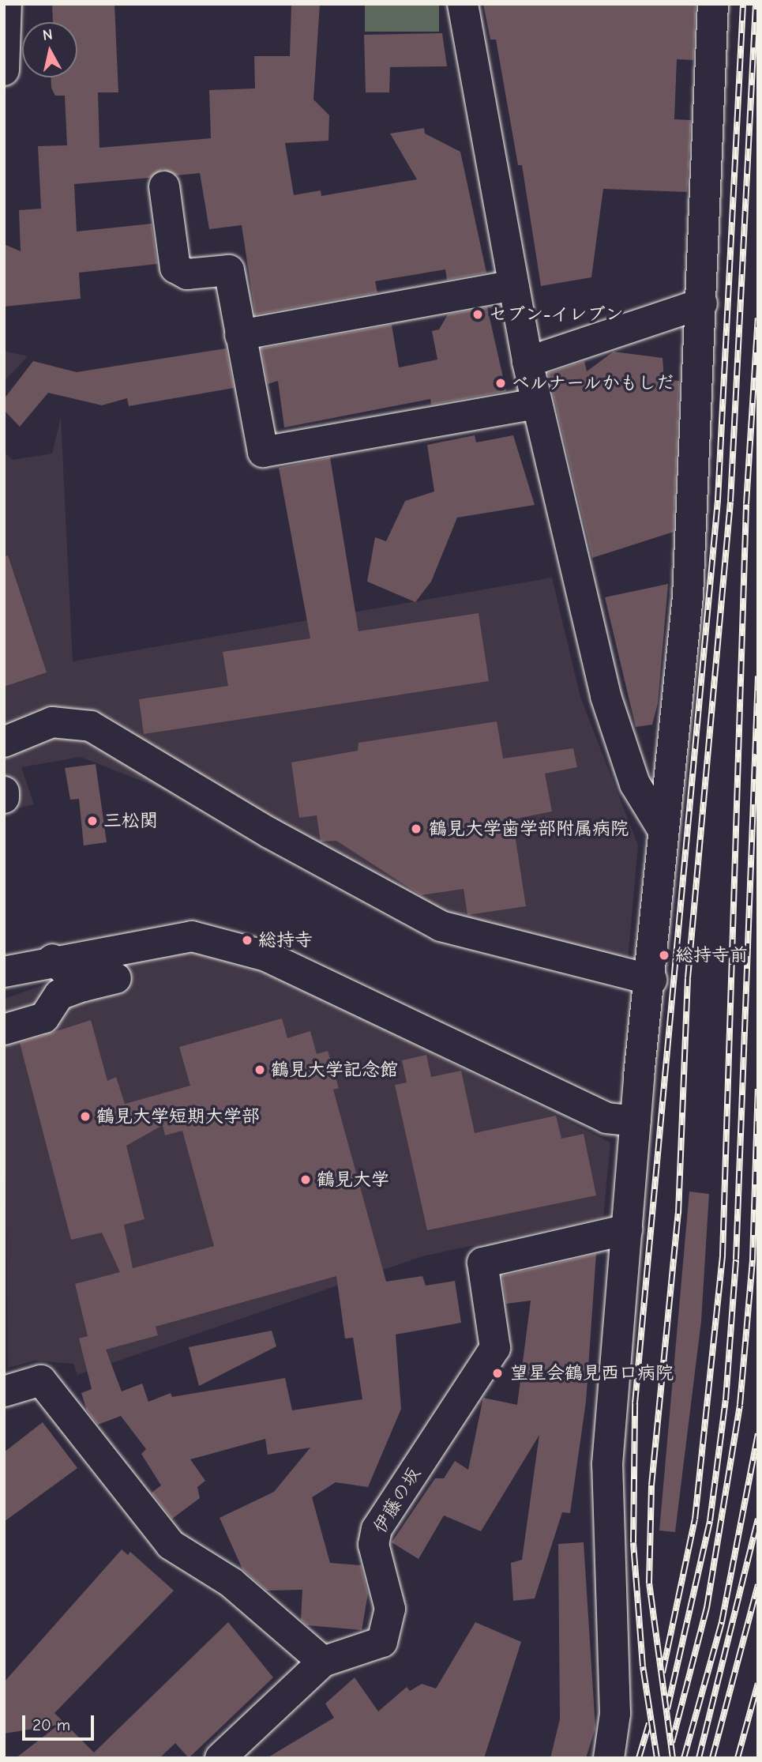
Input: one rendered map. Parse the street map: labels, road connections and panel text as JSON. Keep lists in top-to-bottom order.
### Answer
{
  "streets": {
    "street": ["伊藤の坂"]
  },
  "places": [
    "セブン-イレブン",
    "ベルナールかもしだ",
    "三松関",
    "鶴見大学歯学部附属病院",
    "総持寺",
    "総持寺前",
    "鶴見大学記念館",
    "鶴見大学短期大学部",
    "鶴見大学",
    "望星会鶴見西口病院"
  ],
  "scale_bar": "20 m",
  "north": "top"
}
